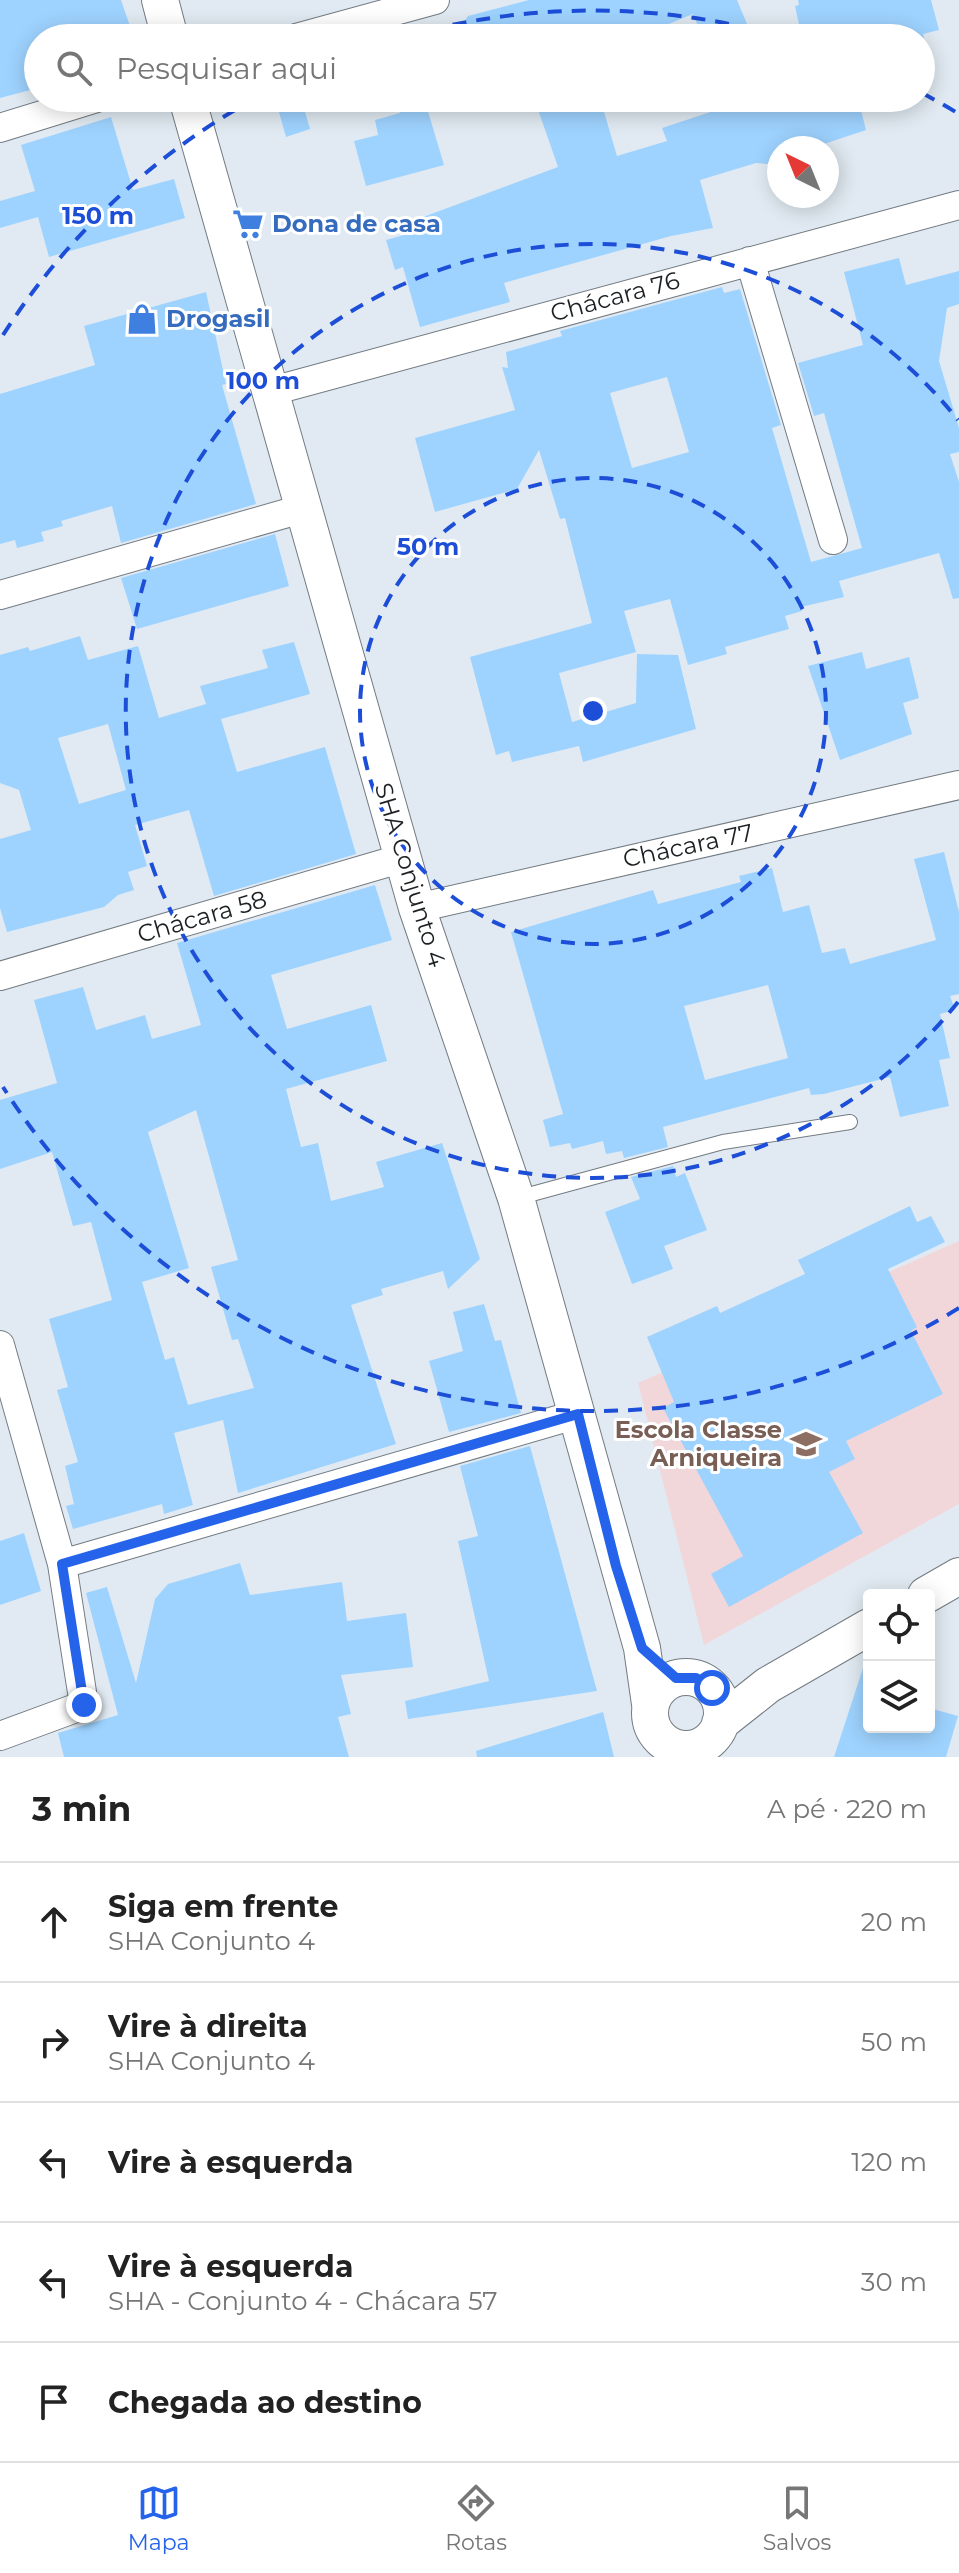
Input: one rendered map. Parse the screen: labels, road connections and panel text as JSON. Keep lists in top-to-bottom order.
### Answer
{
  "streets": {
    "street": [
      "Chácara 76",
      "Chácara 77",
      "SHA Conjunto 4",
      "Chácara 58"
    ]
  },
  "crossings": [
    ["Chácara 76", "SHA Conjunto 4"],
    ["Chácara 77", "SHA Conjunto 4"],
    ["SHA Conjunto 4", "Chácara 58"]
  ],
  "places": {
    "supermarket": ["Dona de casa"],
    "shop": ["Drogasil"],
    "school or university": ["Escola Classe Arniqueira"]
  },
  "north": "top left",
  "page": {
    "search": "Pesquisar aqui",
    "heading": ["3 min", "A pé · 220 m"],
    "list": [
      ["Siga em frente", "SHA Conjunto 4", "20 m"],
      ["Vire à direita", "SHA Conjunto 4", "50 m"],
      ["Vire à esquerda", "120 m"],
      ["Vire à esquerda", "SHA - Conjunto 4 - Chácara 57", "30 m"],
      "Chegada ao destino"
    ],
    "nav": ["Mapa", "Rotas", "Salvos"]
  },
  "rings": ["150 m", "100 m", "50 m"]
}
